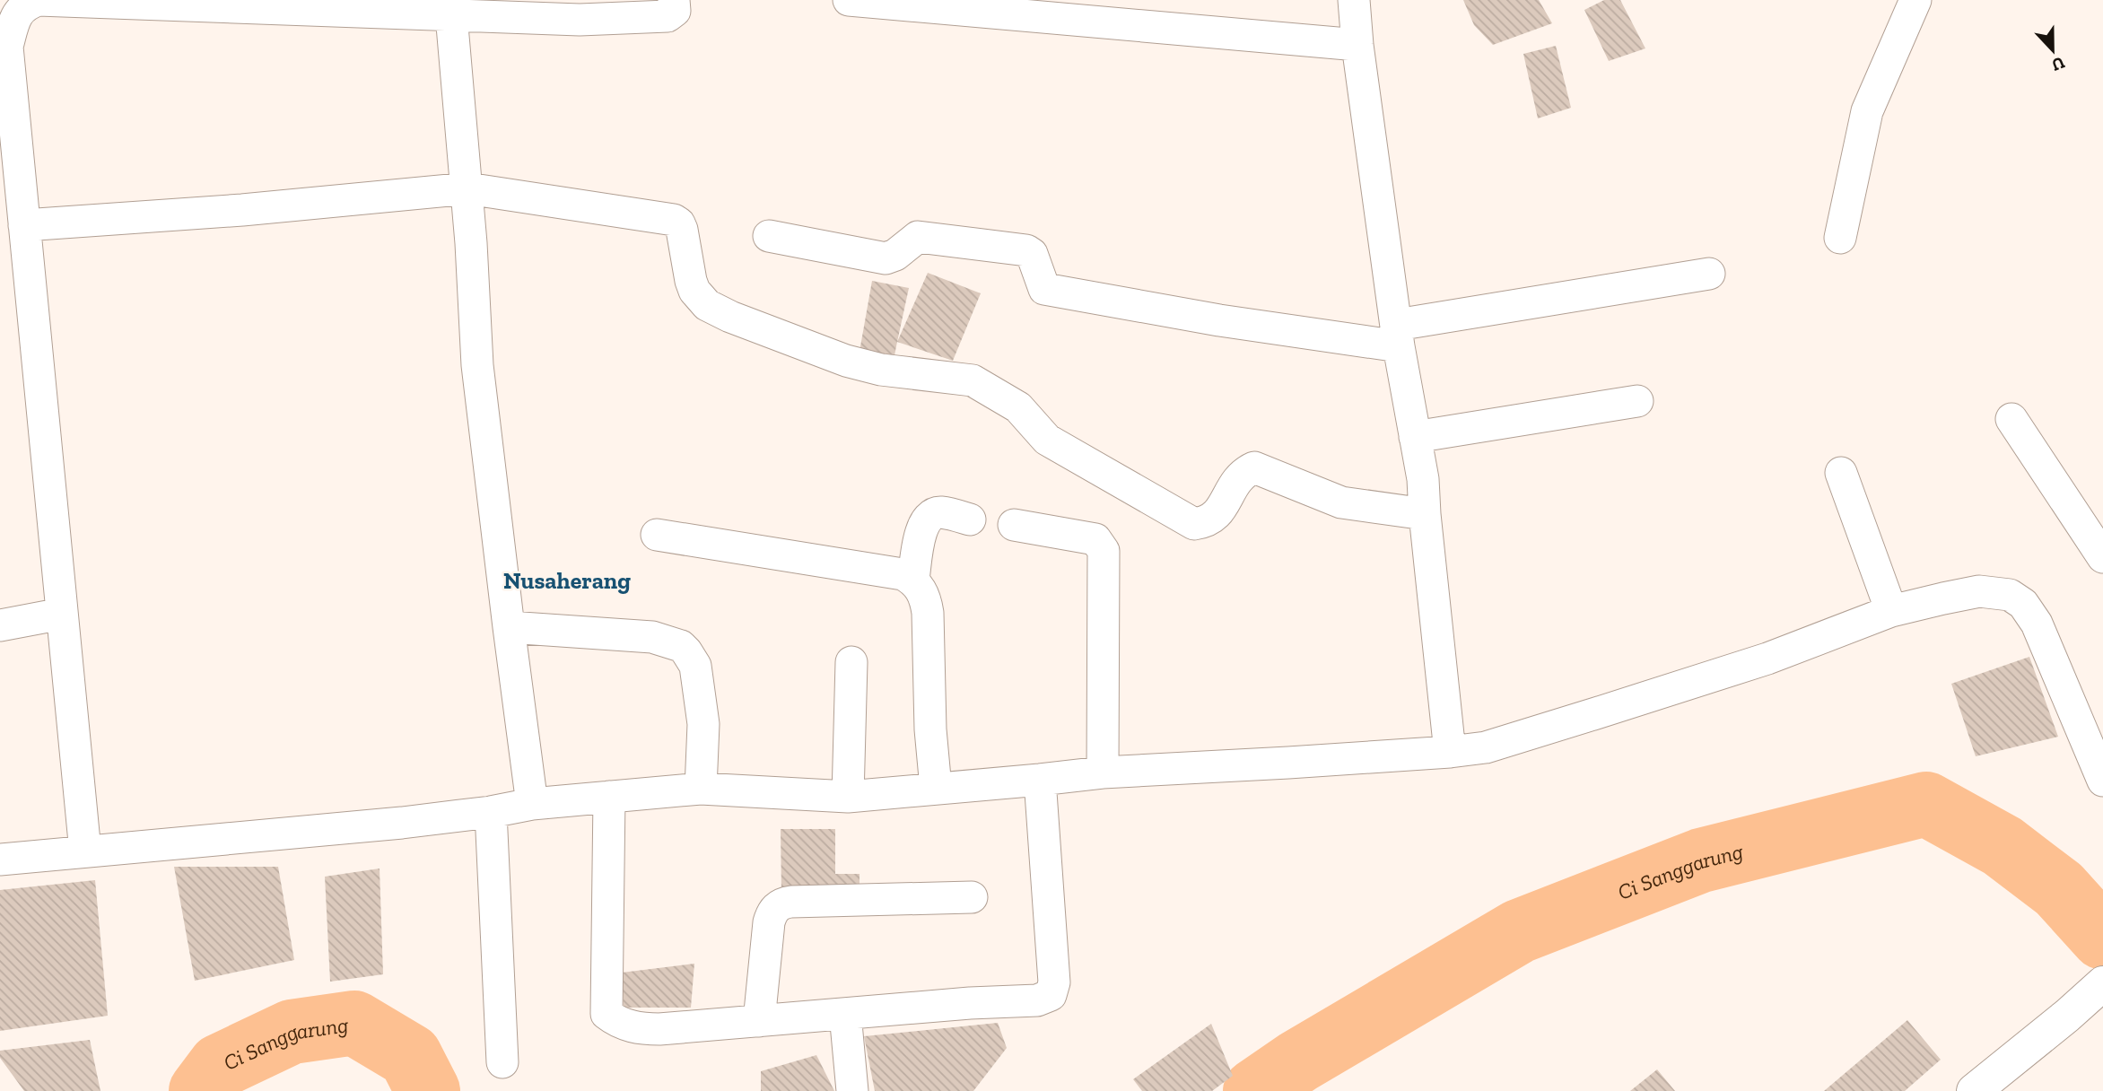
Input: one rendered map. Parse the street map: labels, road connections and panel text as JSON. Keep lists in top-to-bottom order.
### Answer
{
  "districts": ["Nusaherang"],
  "water": ["Ci Sanggarung"],
  "north": "bottom"
}
